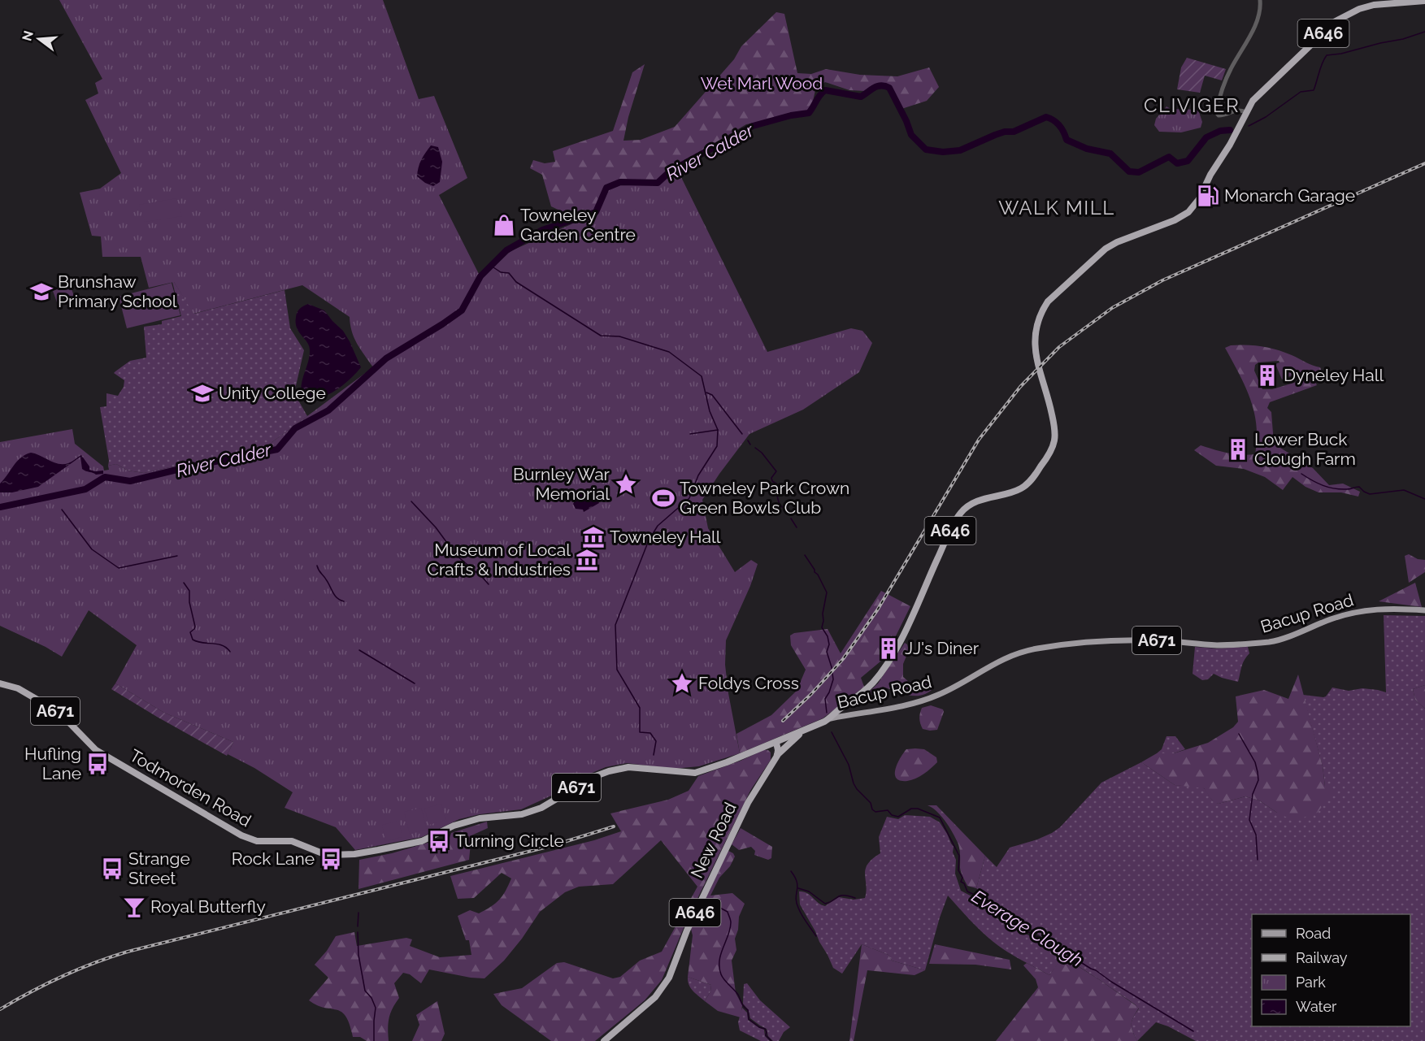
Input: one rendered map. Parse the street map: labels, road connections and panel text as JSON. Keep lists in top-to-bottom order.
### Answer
{
  "streets": {
    "highway": [
      "A646",
      "A671",
      "Todmorden Road",
      "New Road"
    ],
    "main road": ["Bacup Road"]
  },
  "crossings": [
    ["A646", "Bacup Road"],
    ["A646", "Todmorden Road"],
    ["Bacup Road", "Todmorden Road"],
    ["Todmorden Road", "New Road"]
  ],
  "districts": ["CLIVIGER", "WALK MILL"],
  "water": ["River Calder", "Everage Clough"],
  "parks": ["Wet Marl Wood"],
  "places": {
    "fuel station": ["Monarch Garage"],
    "shop": ["Towneley Garden Centre"],
    "school or university": ["Brunshaw Primary School", "Unity College"],
    "building": ["Dyneley Hall", "Lower Buck Clough Farm", "JJ's Diner"],
    "place": ["Burnley War Memorial", "Foldys Cross"],
    "sports": ["Towneley Park Crown Green Bowls Club"],
    "museum": ["Towneley Hall", "Museum of Local Crafts & Industries"],
    "bus stop": [
      "Hufling Lane",
      "Turning Circle",
      "Rock Lane",
      "Strange Street"
    ],
    "bar": ["Royal Butterfly"]
  },
  "legend": [
    "Road",
    "Railway",
    "Park",
    "Water"
  ],
  "north": "left"
}
